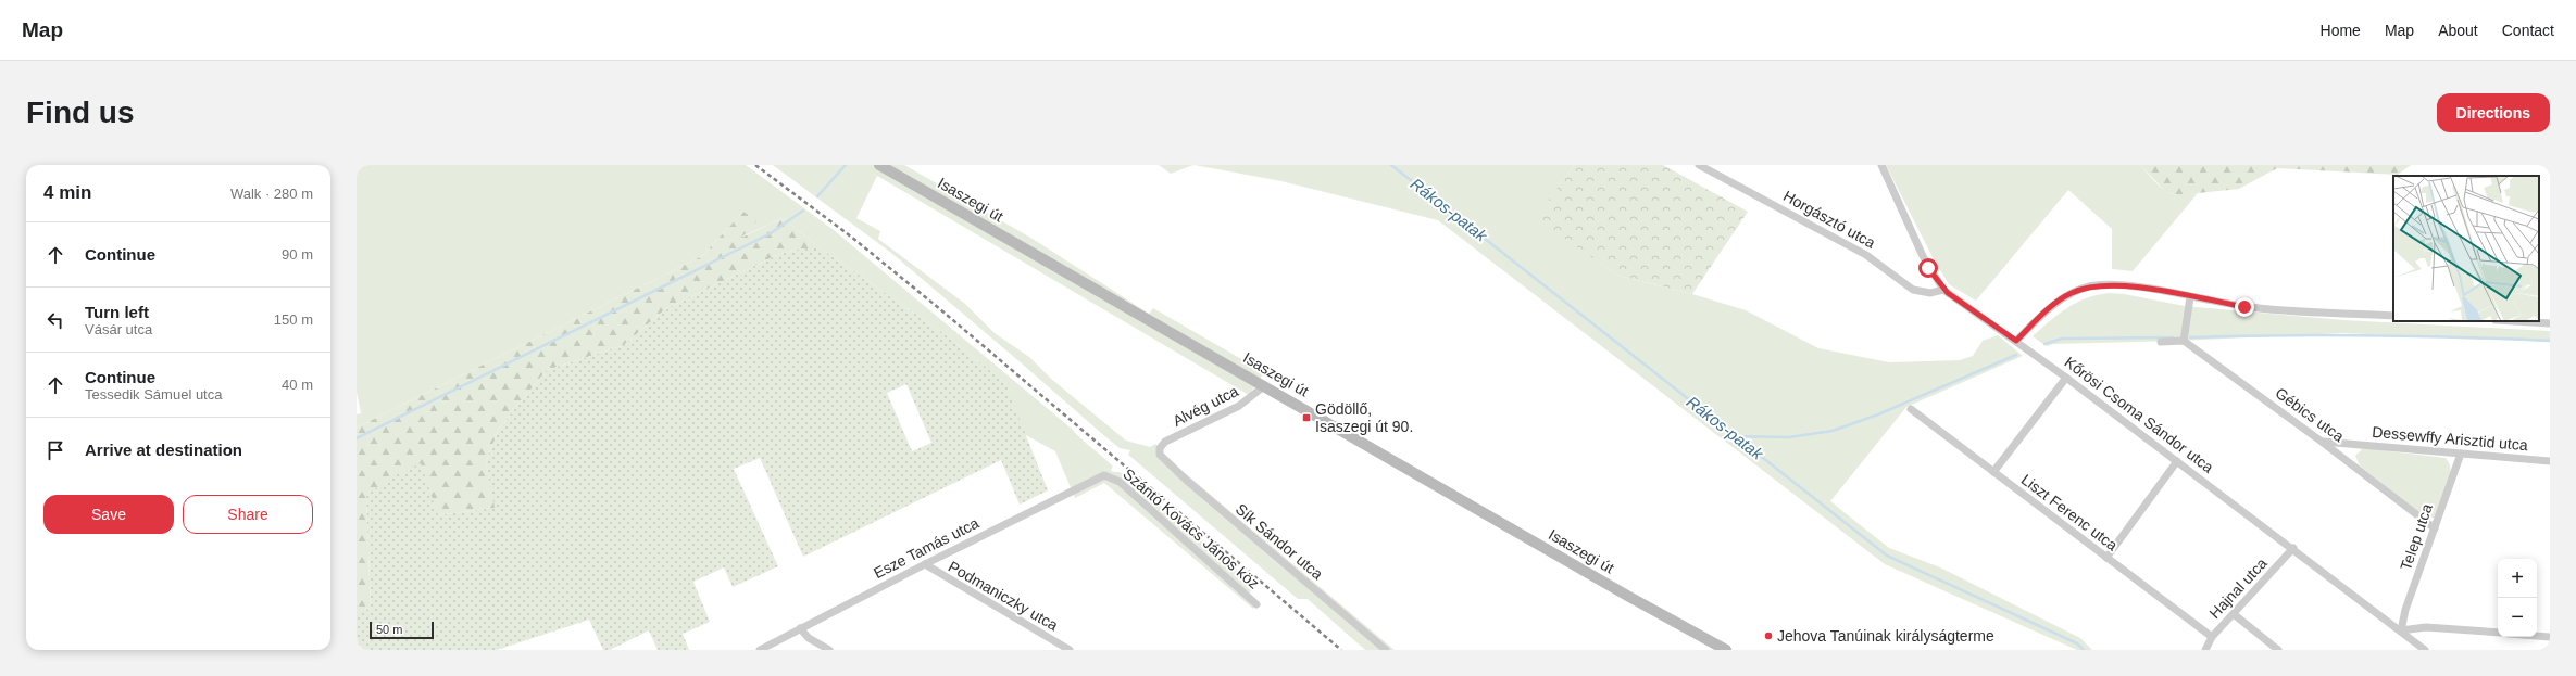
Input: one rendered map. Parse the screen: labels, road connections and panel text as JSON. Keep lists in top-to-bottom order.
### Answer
{
  "streets": {
    "main road": ["Isaszegi út"],
    "street": [
      "Horgásztó utca",
      "Alvég utca",
      "Kőrösi Csoma Sándor utca",
      "Gébics utca",
      "Dessewffy Arisztid utca",
      "Liszt Ferenc utca",
      "Szántó Kovács János köz",
      "Telep utca",
      "Sík Sándor utca",
      "Esze Tamás utca",
      "Hajnal utca",
      "Podmaniczky utca"
    ]
  },
  "crossings": [
    ["Isaszegi út", "Alvég utca"],
    ["Horgásztó utca", "Kőrösi Csoma Sándor utca"],
    ["Alvég utca", "Sík Sándor utca"],
    ["Kőrösi Csoma Sándor utca", "Telep utca"],
    ["Kőrösi Csoma Sándor utca", "Hajnal utca"],
    ["Gébics utca", "Dessewffy Arisztid utca"],
    ["Gébics utca", "Telep utca"],
    ["Dessewffy Arisztid utca", "Telep utca"],
    ["Liszt Ferenc utca", "Hajnal utca"],
    ["Szántó Kovács János köz", "Esze Tamás utca"],
    ["Esze Tamás utca", "Podmaniczky utca"]
  ],
  "water": ["Rákos-patak"],
  "places": {
    "transit": ["Gödöllő, Isaszegi út 90."],
    "other": ["Jehova Tanúinak királyságterme"]
  },
  "scale_bar": "50 m",
  "page": {
    "header": "Map",
    "nav": [
      "Home",
      "Map",
      "About",
      "Contact"
    ],
    "buttons": [
      "Directions",
      ["Save", "Share"]
    ],
    "title": "Find us",
    "heading": ["4 min", "Walk · 280 m"],
    "list": [
      ["Continue", "90 m"],
      ["Turn left", "Vásár utca", "150 m"],
      ["Continue", "Tessedik Sámuel utca", "40 m"],
      "Arrive at destination"
    ],
    "map_buttons": ["+", "−"],
    "scale": "50 m"
  }
}
